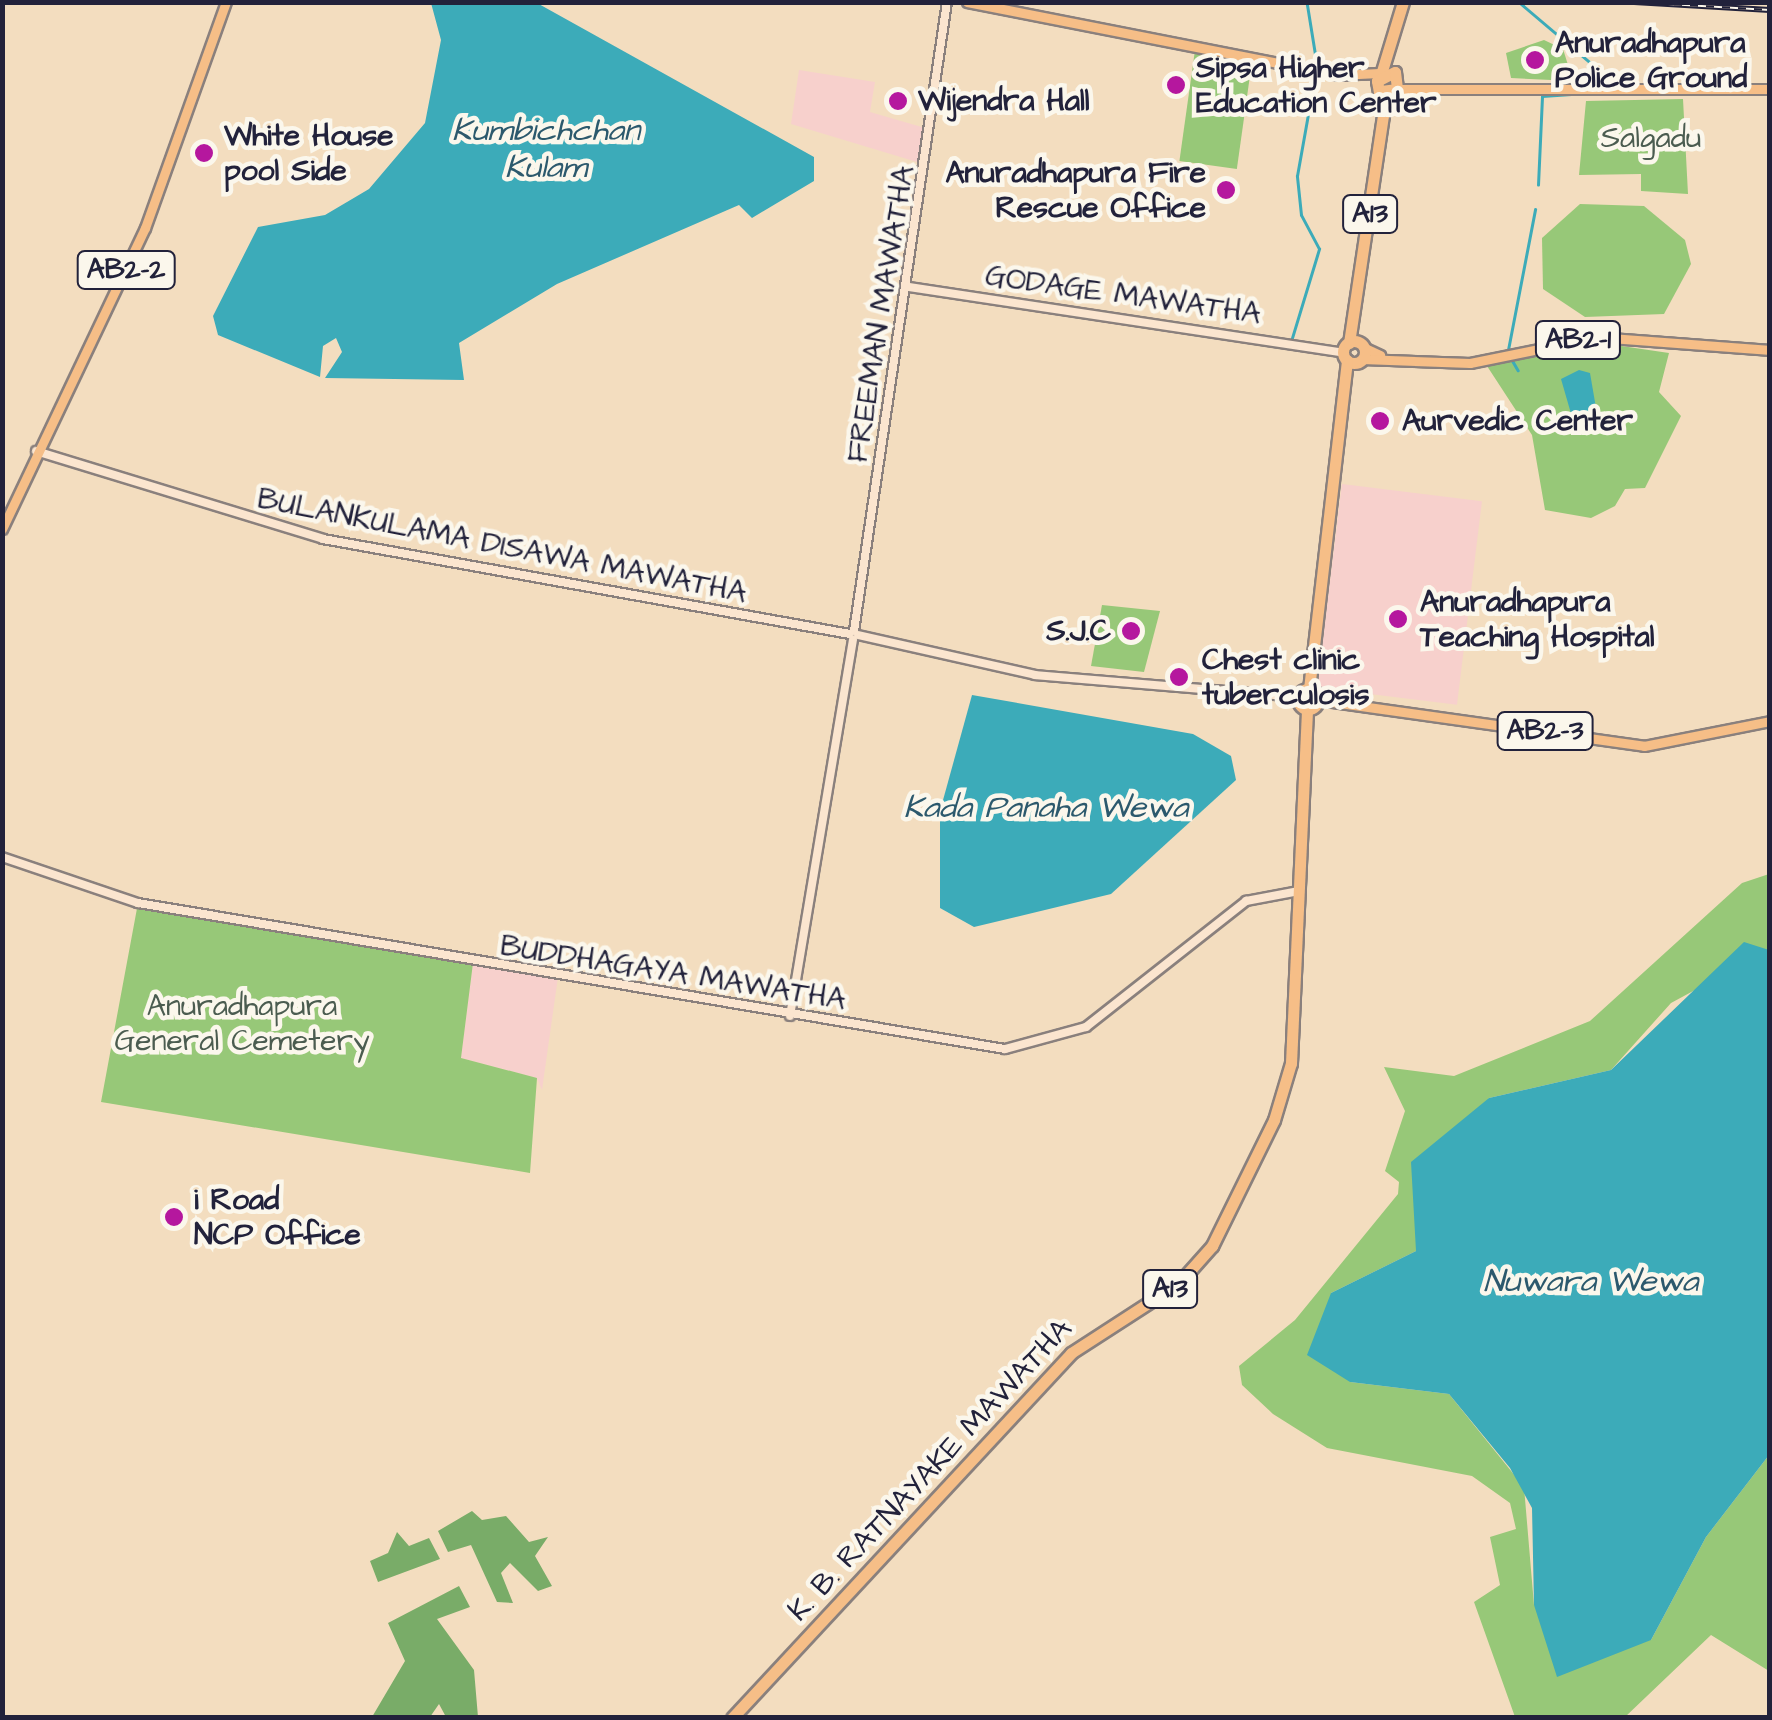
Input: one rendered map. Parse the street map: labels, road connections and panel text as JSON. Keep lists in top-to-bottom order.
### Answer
{
  "streets": {
    "highway": ["A13", "K. B. RATNAYAKE MAWATHA"],
    "main road": [
      "AB2-2",
      "GODAGE MAWATHA",
      "FREEMAN MAWATHA",
      "AB2-1",
      "BULANKULAMA DISAWA MAWATHA",
      "AB2-3",
      "BUDDHAGAYA MAWATHA"
    ]
  },
  "crossings": [
    ["A13", "GODAGE MAWATHA"],
    ["A13", "AB2-1"],
    ["AB2-2", "BULANKULAMA DISAWA MAWATHA"],
    ["GODAGE MAWATHA", "FREEMAN MAWATHA"],
    ["GODAGE MAWATHA", "AB2-1"],
    ["FREEMAN MAWATHA", "BULANKULAMA DISAWA MAWATHA"],
    ["FREEMAN MAWATHA", "BUDDHAGAYA MAWATHA"],
    ["AB2-3", "K. B. RATNAYAKE MAWATHA"],
    ["BUDDHAGAYA MAWATHA", "K. B. RATNAYAKE MAWATHA"]
  ],
  "water": ["Kumbichchan Kulam", "Kada Panaha Wewa", "Nuwara Wewa"],
  "parks": ["Salgadu", "Anuradhapura General Cemetery"],
  "places": [
    "Anuradhapura Police Ground",
    "Sipsa Higher Education Center",
    "Wijendra Hall",
    "White House pool Side",
    "Anuradhapura Fire Rescue Office",
    "Aurvedic Center",
    "Anuradhapura Teaching Hospital",
    "S.J.C",
    "Chest clinic tuberculosis",
    "i Road NCP Office"
  ]
}
